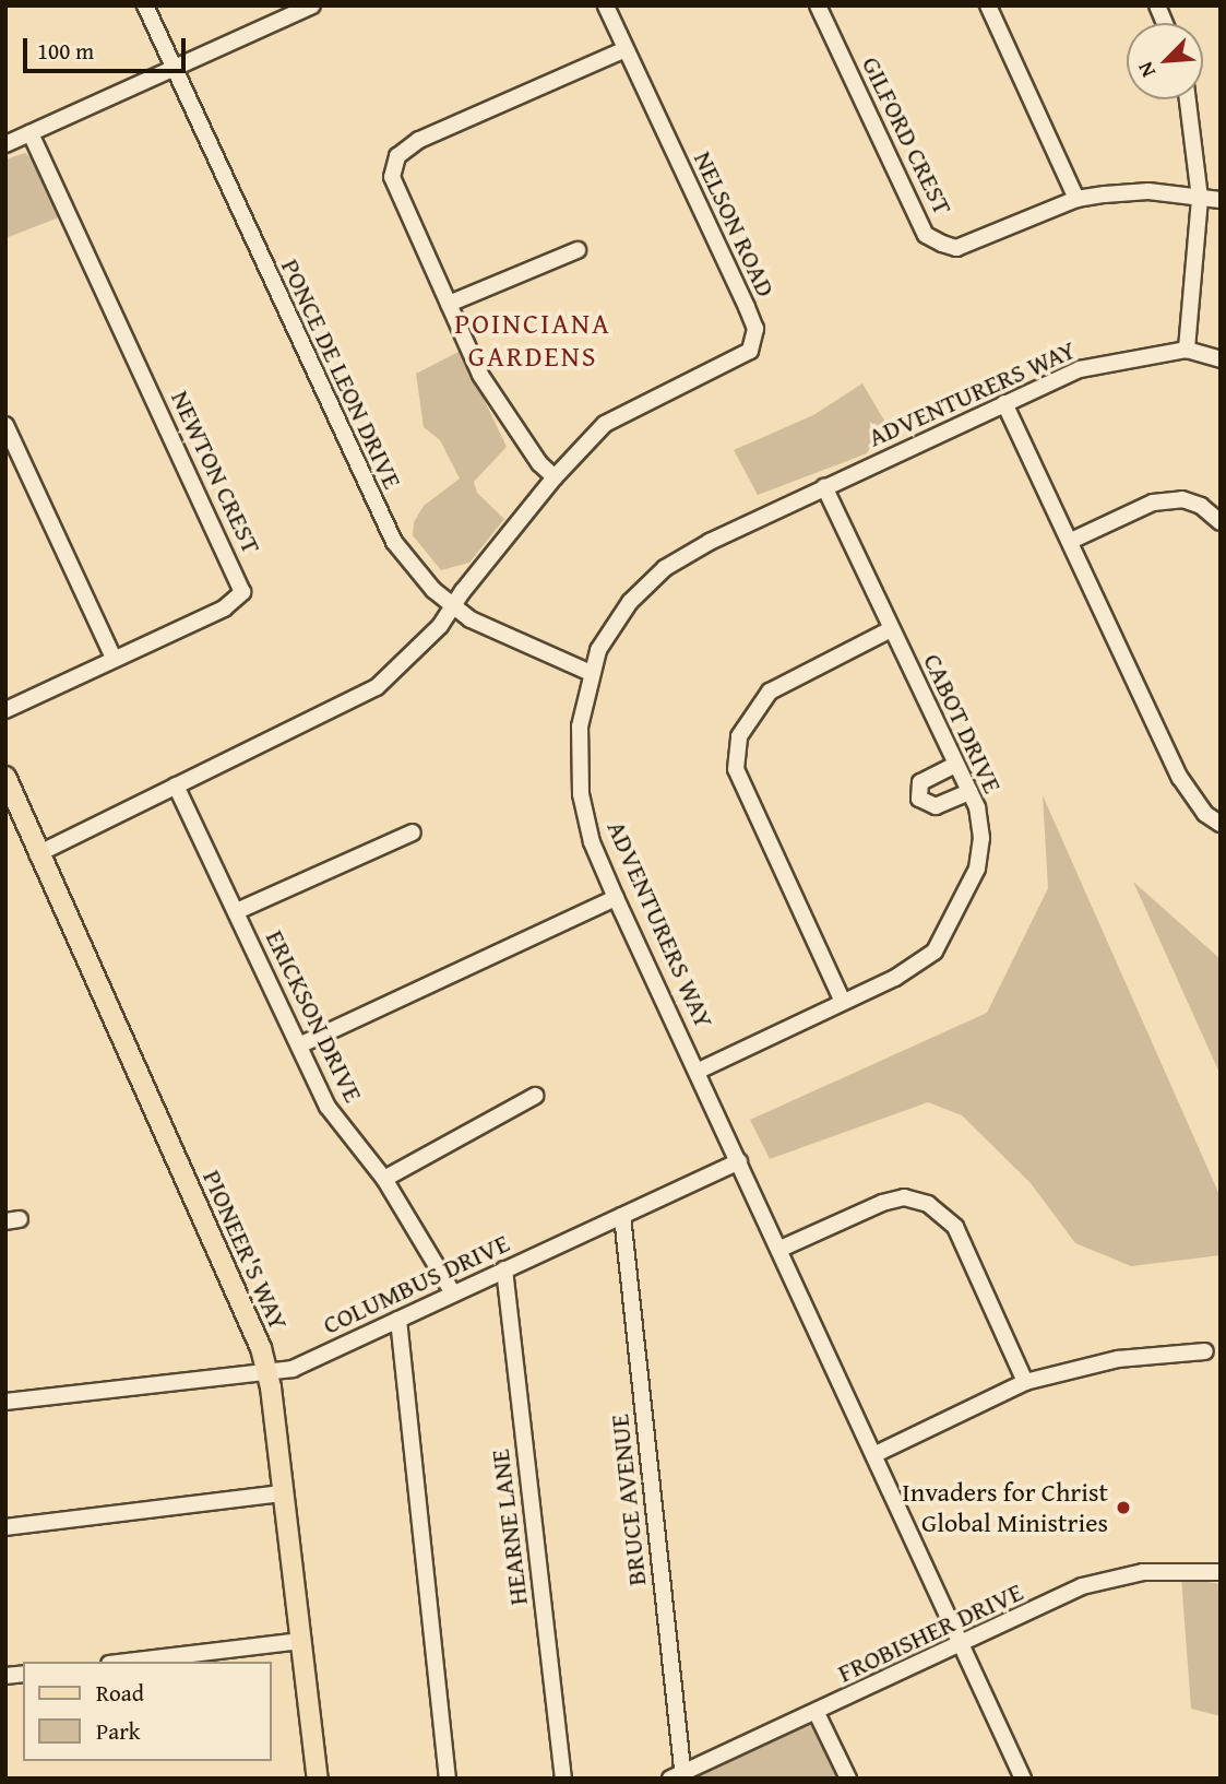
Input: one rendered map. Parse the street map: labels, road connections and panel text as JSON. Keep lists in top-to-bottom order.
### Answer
{
  "streets": {
    "main road": ["PIONEER'S WAY"],
    "street": [
      "GILFORD CREST",
      "NELSON ROAD",
      "PONCE DE LEON DRIVE",
      "ADVENTURERS WAY",
      "NEWTON CREST",
      "CABOT DRIVE",
      "ERICKSON DRIVE",
      "COLUMBUS DRIVE",
      "BRUCE AVENUE",
      "HEARNE LANE",
      "FROBISHER DRIVE"
    ]
  },
  "crossings": [
    ["NELSON ROAD", "PONCE DE LEON DRIVE"],
    ["NELSON ROAD", "ERICKSON DRIVE"],
    ["NELSON ROAD", "PIONEER'S WAY"],
    ["PONCE DE LEON DRIVE", "ADVENTURERS WAY"],
    ["ADVENTURERS WAY", "CABOT DRIVE"],
    ["ADVENTURERS WAY", "COLUMBUS DRIVE"],
    ["ADVENTURERS WAY", "FROBISHER DRIVE"],
    ["ERICKSON DRIVE", "COLUMBUS DRIVE"],
    ["PIONEER'S WAY", "COLUMBUS DRIVE"],
    ["COLUMBUS DRIVE", "BRUCE AVENUE"],
    ["COLUMBUS DRIVE", "HEARNE LANE"],
    ["BRUCE AVENUE", "FROBISHER DRIVE"]
  ],
  "districts": ["POINCIANA GARDENS"],
  "places": ["Invaders for Christ Global Ministries"],
  "legend": ["Road", "Park"],
  "scale_bar": "100 m",
  "north": "bottom left"
}
